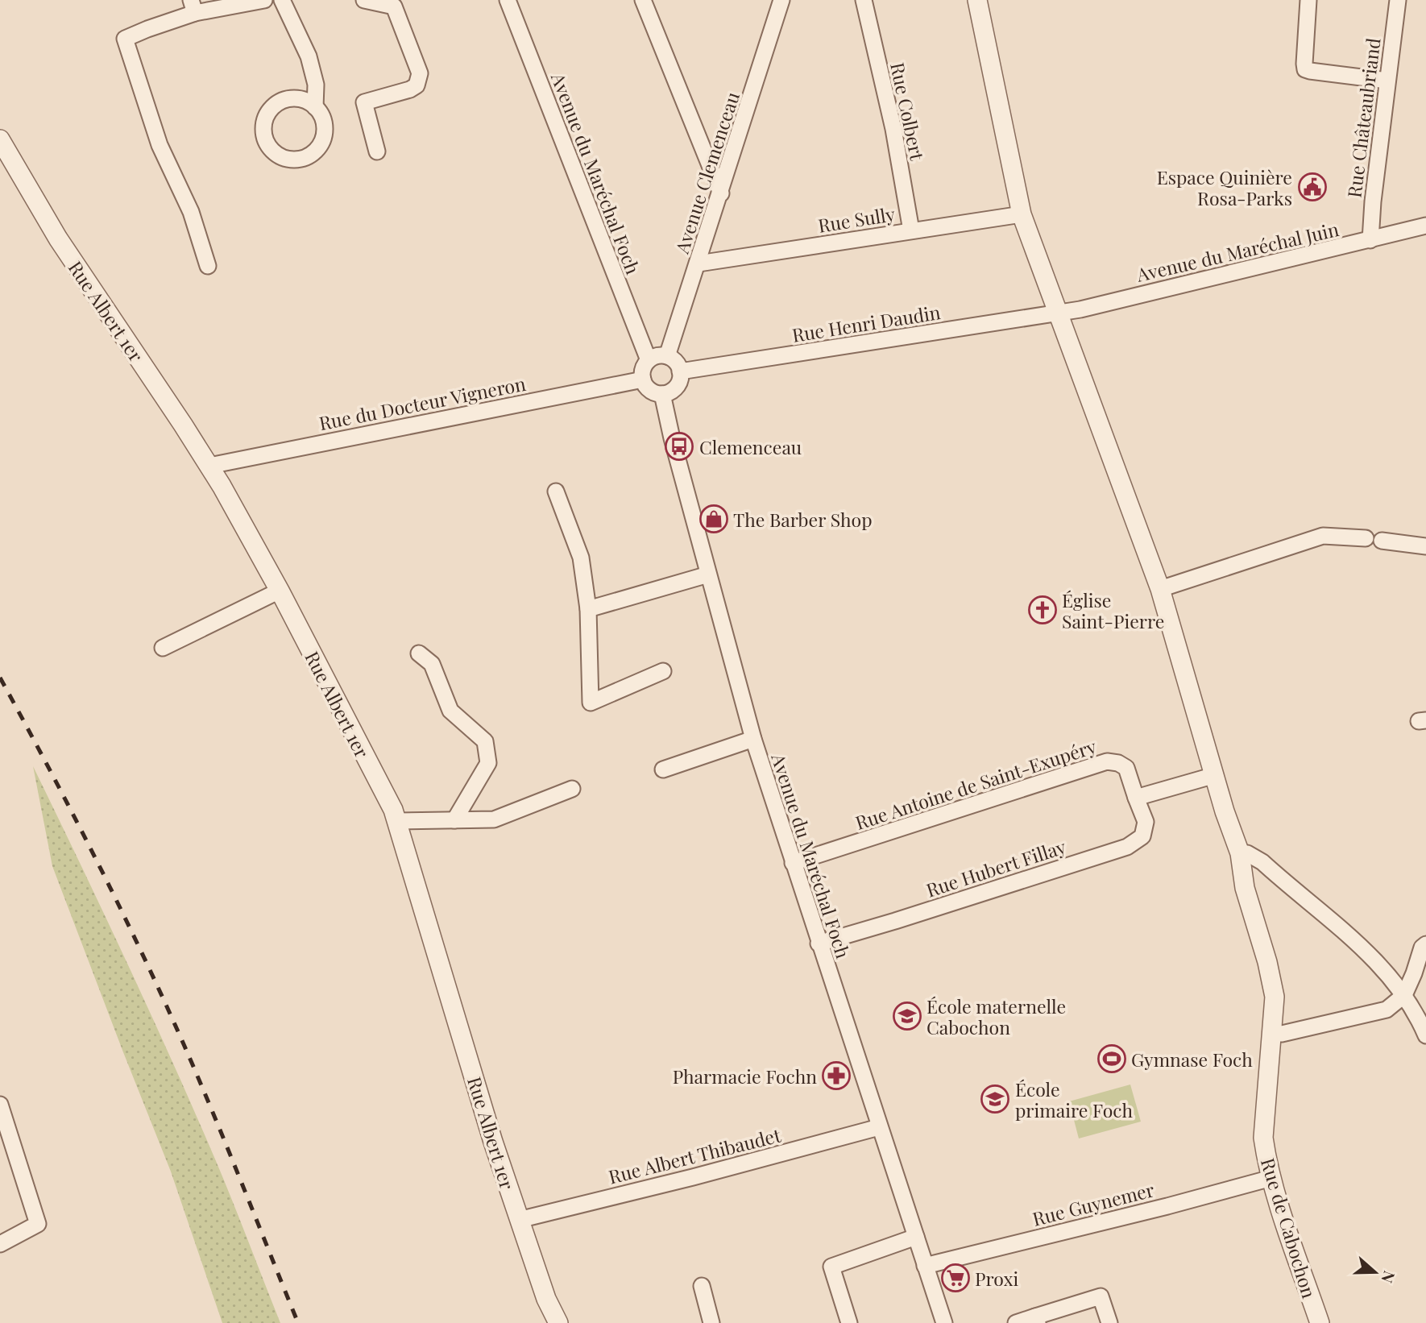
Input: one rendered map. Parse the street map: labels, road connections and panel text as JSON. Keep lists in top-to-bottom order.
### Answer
{
  "streets": {
    "street": [
      "Rue Colbert",
      "Rue Châteaubriand",
      "Avenue Clemenceau",
      "Avenue du Maréchal Foch",
      "Rue Sully",
      "Avenue du Maréchal Juin",
      "Rue Albert 1er",
      "Rue Henri Daudin",
      "Rue du Docteur Vigneron",
      "Rue Antoine de Saint-Exupéry",
      "Rue Hubert Fillay",
      "Rue Albert Thibaudet",
      "Rue Guynemer",
      "Rue de Cabochon"
    ]
  },
  "crossings": [
    ["Rue Colbert", "Rue Sully"],
    ["Rue Châteaubriand", "Avenue du Maréchal Juin"],
    ["Avenue Clemenceau", "Avenue du Maréchal Foch"],
    ["Avenue Clemenceau", "Rue Sully"],
    ["Avenue Clemenceau", "Rue Henri Daudin"],
    ["Avenue Clemenceau", "Rue du Docteur Vigneron"],
    ["Avenue du Maréchal Foch", "Rue Henri Daudin"],
    ["Avenue du Maréchal Foch", "Rue du Docteur Vigneron"],
    ["Avenue du Maréchal Foch", "Rue Antoine de Saint-Exupéry"],
    ["Avenue du Maréchal Foch", "Rue Hubert Fillay"],
    ["Avenue du Maréchal Foch", "Rue Albert Thibaudet"],
    ["Avenue du Maréchal Foch", "Rue Guynemer"],
    ["Rue Sully", "Rue de Cabochon"],
    ["Avenue du Maréchal Juin", "Rue Henri Daudin"],
    ["Avenue du Maréchal Juin", "Rue de Cabochon"],
    ["Rue Albert 1er", "Rue du Docteur Vigneron"],
    ["Rue Albert 1er", "Rue Albert Thibaudet"],
    ["Rue Henri Daudin", "Rue du Docteur Vigneron"],
    ["Rue Henri Daudin", "Rue de Cabochon"],
    ["Rue Antoine de Saint-Exupéry", "Rue Hubert Fillay"],
    ["Rue Guynemer", "Rue de Cabochon"]
  ],
  "places": {
    "public building": ["Espace Quinière Rosa-Parks"],
    "bus stop": ["Clemenceau"],
    "shop": ["The Barber Shop"],
    "church": ["Église Saint-Pierre"],
    "school or university": ["École maternelle Cabochon", "École primaire Foch"],
    "sports": ["Gymnase Foch"],
    "pharmacy": ["Pharmacie Fochn"],
    "supermarket": ["Proxi"]
  },
  "north": "right"
}
